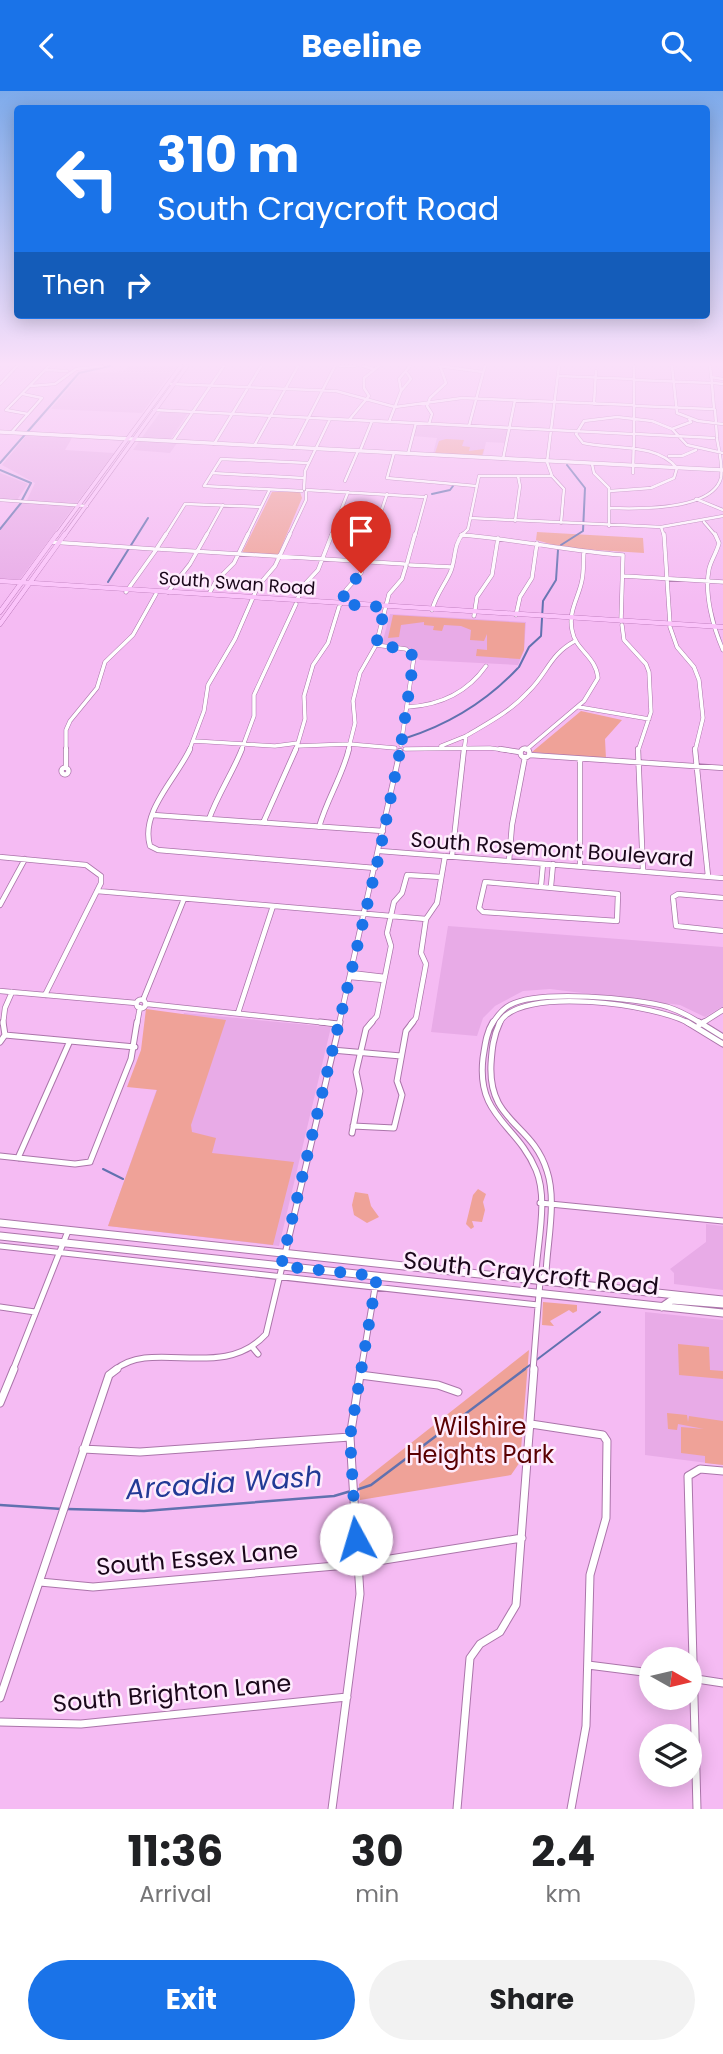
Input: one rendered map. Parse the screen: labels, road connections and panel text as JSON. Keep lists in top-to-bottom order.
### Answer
{
  "streets": {
    "main road": ["South Swan Road", "South Craycroft Road"],
    "street": ["South Rosemont Boulevard", "South Essex Lane", "South Brighton Lane"]
  },
  "water": ["Arcadia Wash"],
  "parks": ["Wilshire Heights Park"],
  "north": "right",
  "page": {
    "header": "Beeline",
    "turn": ["310 m", "South Craycroft Road"],
    "then": "Then",
    "eta": [
      "11:36",
      "Arrival",
      "30",
      "min",
      "2.4",
      "km"
    ],
    "buttons": ["Exit", "Share"]
  }
}
